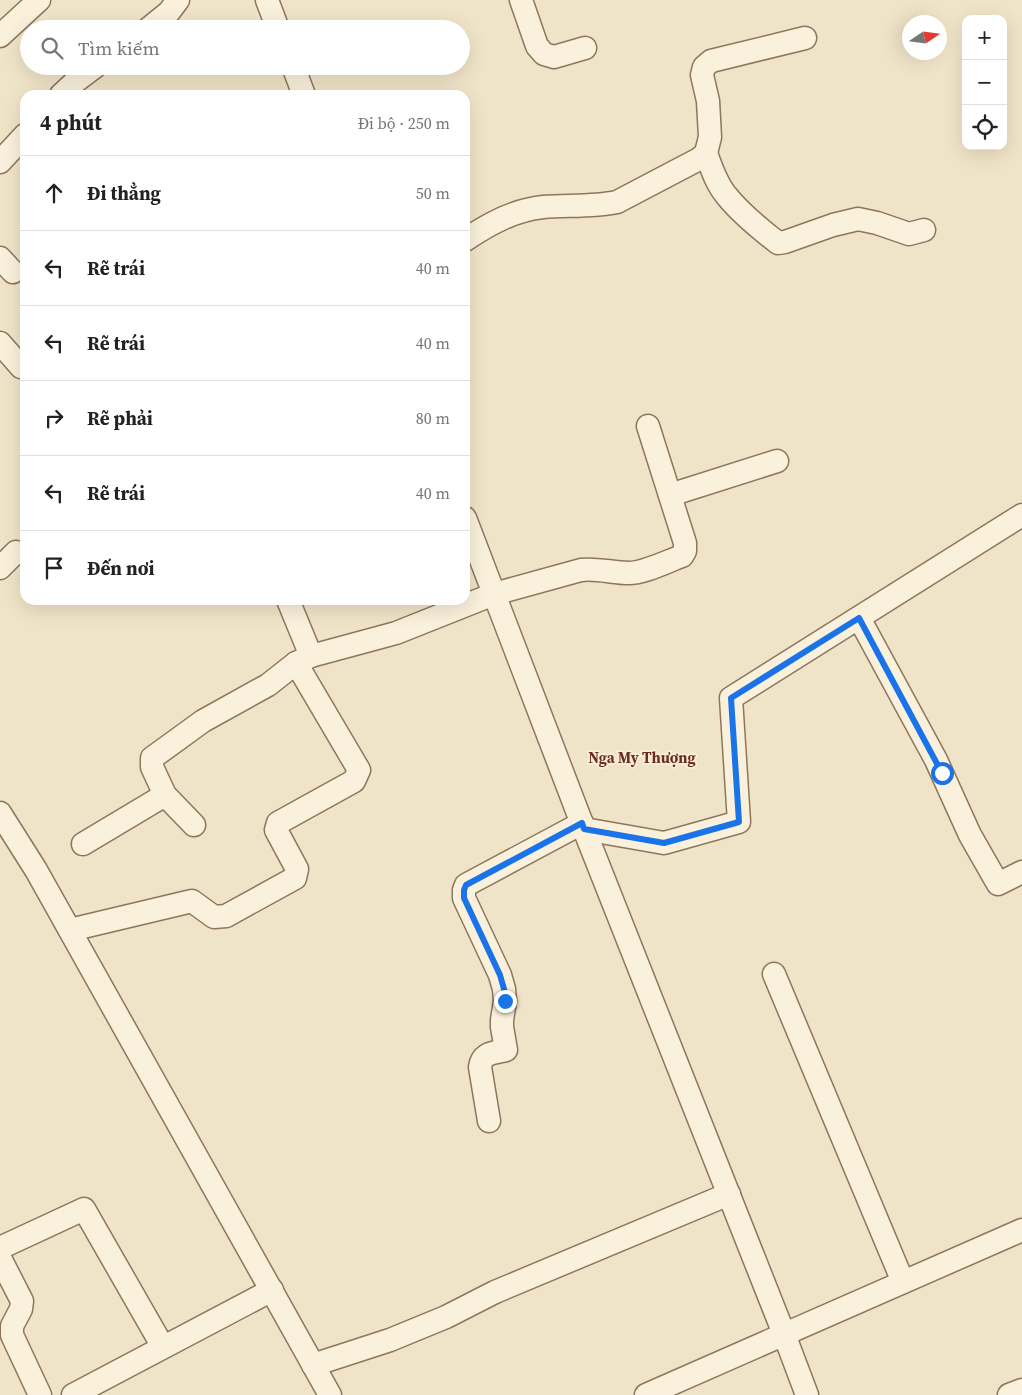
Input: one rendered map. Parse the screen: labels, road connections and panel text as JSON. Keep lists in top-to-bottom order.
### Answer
{
  "districts": ["Nga My Thượng"],
  "north": "right",
  "page": {
    "map_buttons": ["+", "−"],
    "search": "Tìm kiếm",
    "heading": ["4 phút", "Đi bộ · 250 m"],
    "list": [
      ["Đi thẳng", "50 m"],
      ["Rẽ trái", "40 m"],
      ["Rẽ trái", "40 m"],
      ["Rẽ phải", "80 m"],
      ["Rẽ trái", "40 m"],
      "Đến nơi"
    ]
  }
}
